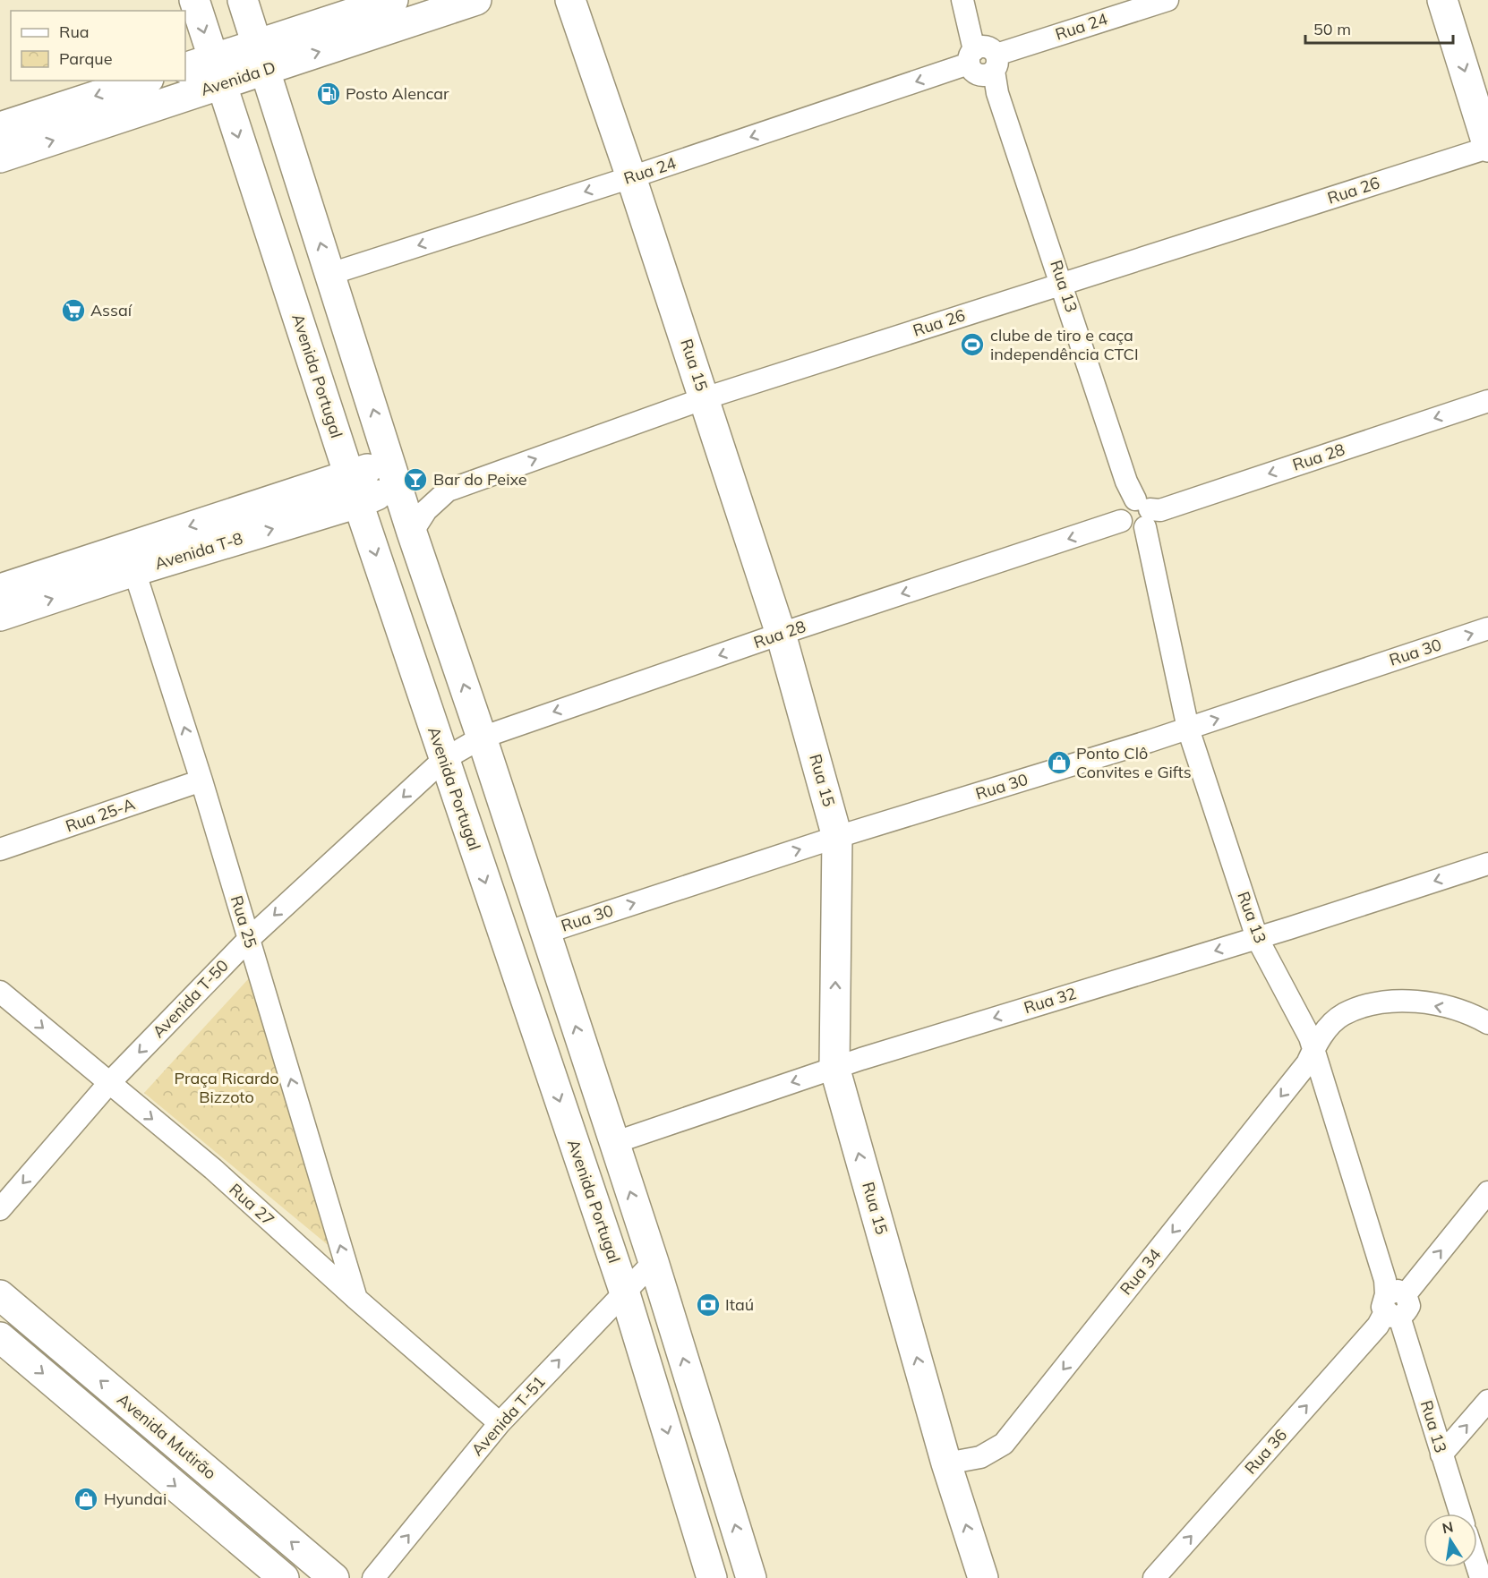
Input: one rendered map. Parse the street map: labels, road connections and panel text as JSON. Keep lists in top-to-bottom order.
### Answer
{
  "streets": {
    "main road": [
      "Avenida D",
      "Rua 15",
      "Avenida Portugal",
      "Avenida T-8",
      "Avenida Mutirão"
    ],
    "street": [
      "Rua 24",
      "Rua 26",
      "Rua 13",
      "Rua 28",
      "Rua 30",
      "Rua 25-A",
      "Rua 25",
      "Avenida T-50",
      "Rua 32",
      "Rua 27",
      "Rua 34",
      "Avenida T-51",
      "Rua 36"
    ]
  },
  "crossings": [
    ["Rua 24", "Rua 13"],
    ["Rua 24", "Rua 15"],
    ["Avenida D", "Avenida Portugal"],
    ["Rua 26", "Rua 13"],
    ["Rua 26", "Rua 15"],
    ["Rua 13", "Rua 28"],
    ["Rua 13", "Rua 30"],
    ["Rua 13", "Rua 32"],
    ["Rua 13", "Rua 34"],
    ["Rua 13", "Rua 36"],
    ["Rua 15", "Rua 28"],
    ["Rua 15", "Rua 30"],
    ["Rua 15", "Rua 32"],
    ["Rua 15", "Rua 34"],
    ["Avenida Portugal", "Rua 28"],
    ["Avenida Portugal", "Avenida T-8"],
    ["Avenida Portugal", "Avenida T-50"],
    ["Avenida Portugal", "Avenida T-51"],
    ["Rua 28", "Avenida T-50"],
    ["Avenida T-8", "Rua 25"],
    ["Rua 25-A", "Rua 25"],
    ["Rua 25", "Avenida T-50"],
    ["Rua 25", "Rua 27"],
    ["Avenida T-50", "Rua 27"],
    ["Rua 27", "Avenida T-51"]
  ],
  "one_way": [
    "Rua 24",
    "Rua 28",
    "Rua 30",
    "Rua 25",
    "Avenida T-50",
    "Rua 32",
    "Rua 27",
    "Rua 34",
    "Avenida T-51",
    "Rua 36"
  ],
  "parks": ["Praça Ricardo Bizzoto"],
  "places": {
    "fuel station": ["Posto Alencar"],
    "supermarket": ["Assaí"],
    "sports": ["clube de tiro e caça independência CTCI"],
    "bar": ["Bar do Peixe"],
    "shop": ["Ponto Clô Convites e Gifts", "Hyundai"],
    "bank": ["Itaú"]
  },
  "legend": ["Rua", "Parque"],
  "scale_bar": "50 m",
  "north": "top"
}
